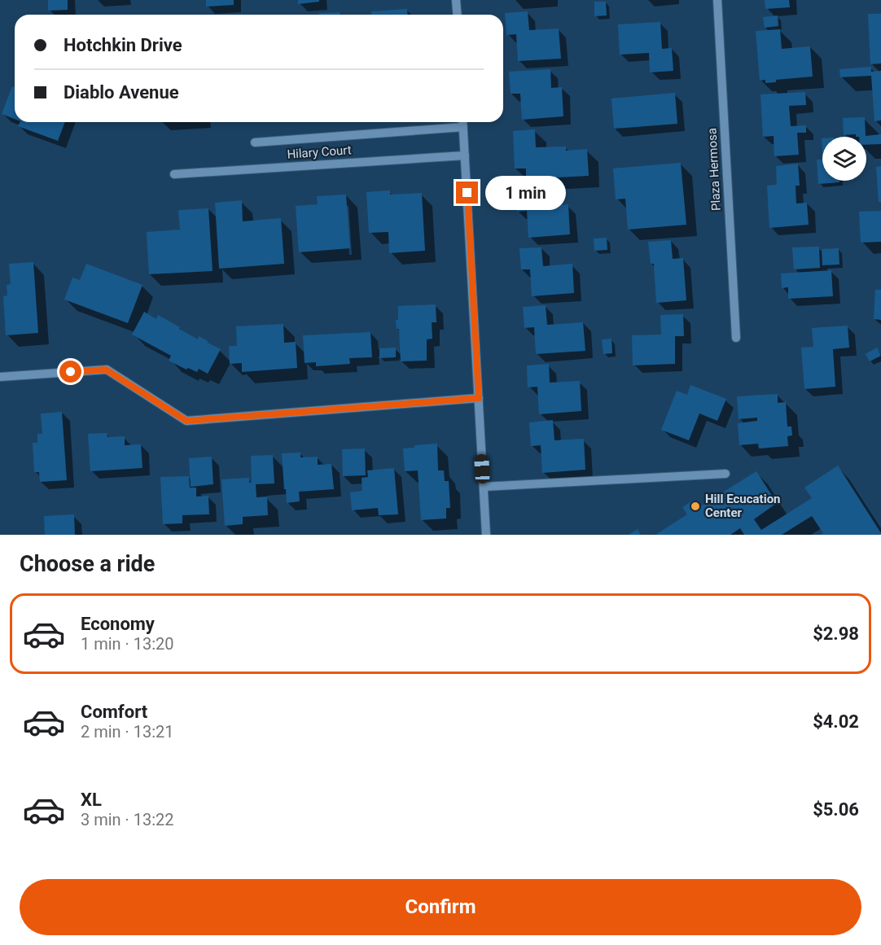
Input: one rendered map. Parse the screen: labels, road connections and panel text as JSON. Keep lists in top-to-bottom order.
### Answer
{
  "streets": {
    "street": ["Hilary Court", "Plaza Hermosa"]
  },
  "places": ["Hill Ecucation Center"],
  "page": {
    "banner": ["Hotchkin Drive", "Diablo Avenue"],
    "bubble": "1 min",
    "heading": "Choose a ride",
    "list": [
      {
        "name": "Economy",
        "note": "1 min · 13:20",
        "value": "$2.98"
      },
      {
        "name": "Comfort",
        "note": "2 min · 13:21",
        "value": "$4.02"
      },
      {
        "name": "XL",
        "note": "3 min · 13:22",
        "value": "$5.06"
      }
    ],
    "buttons": "Confirm"
  }
}
